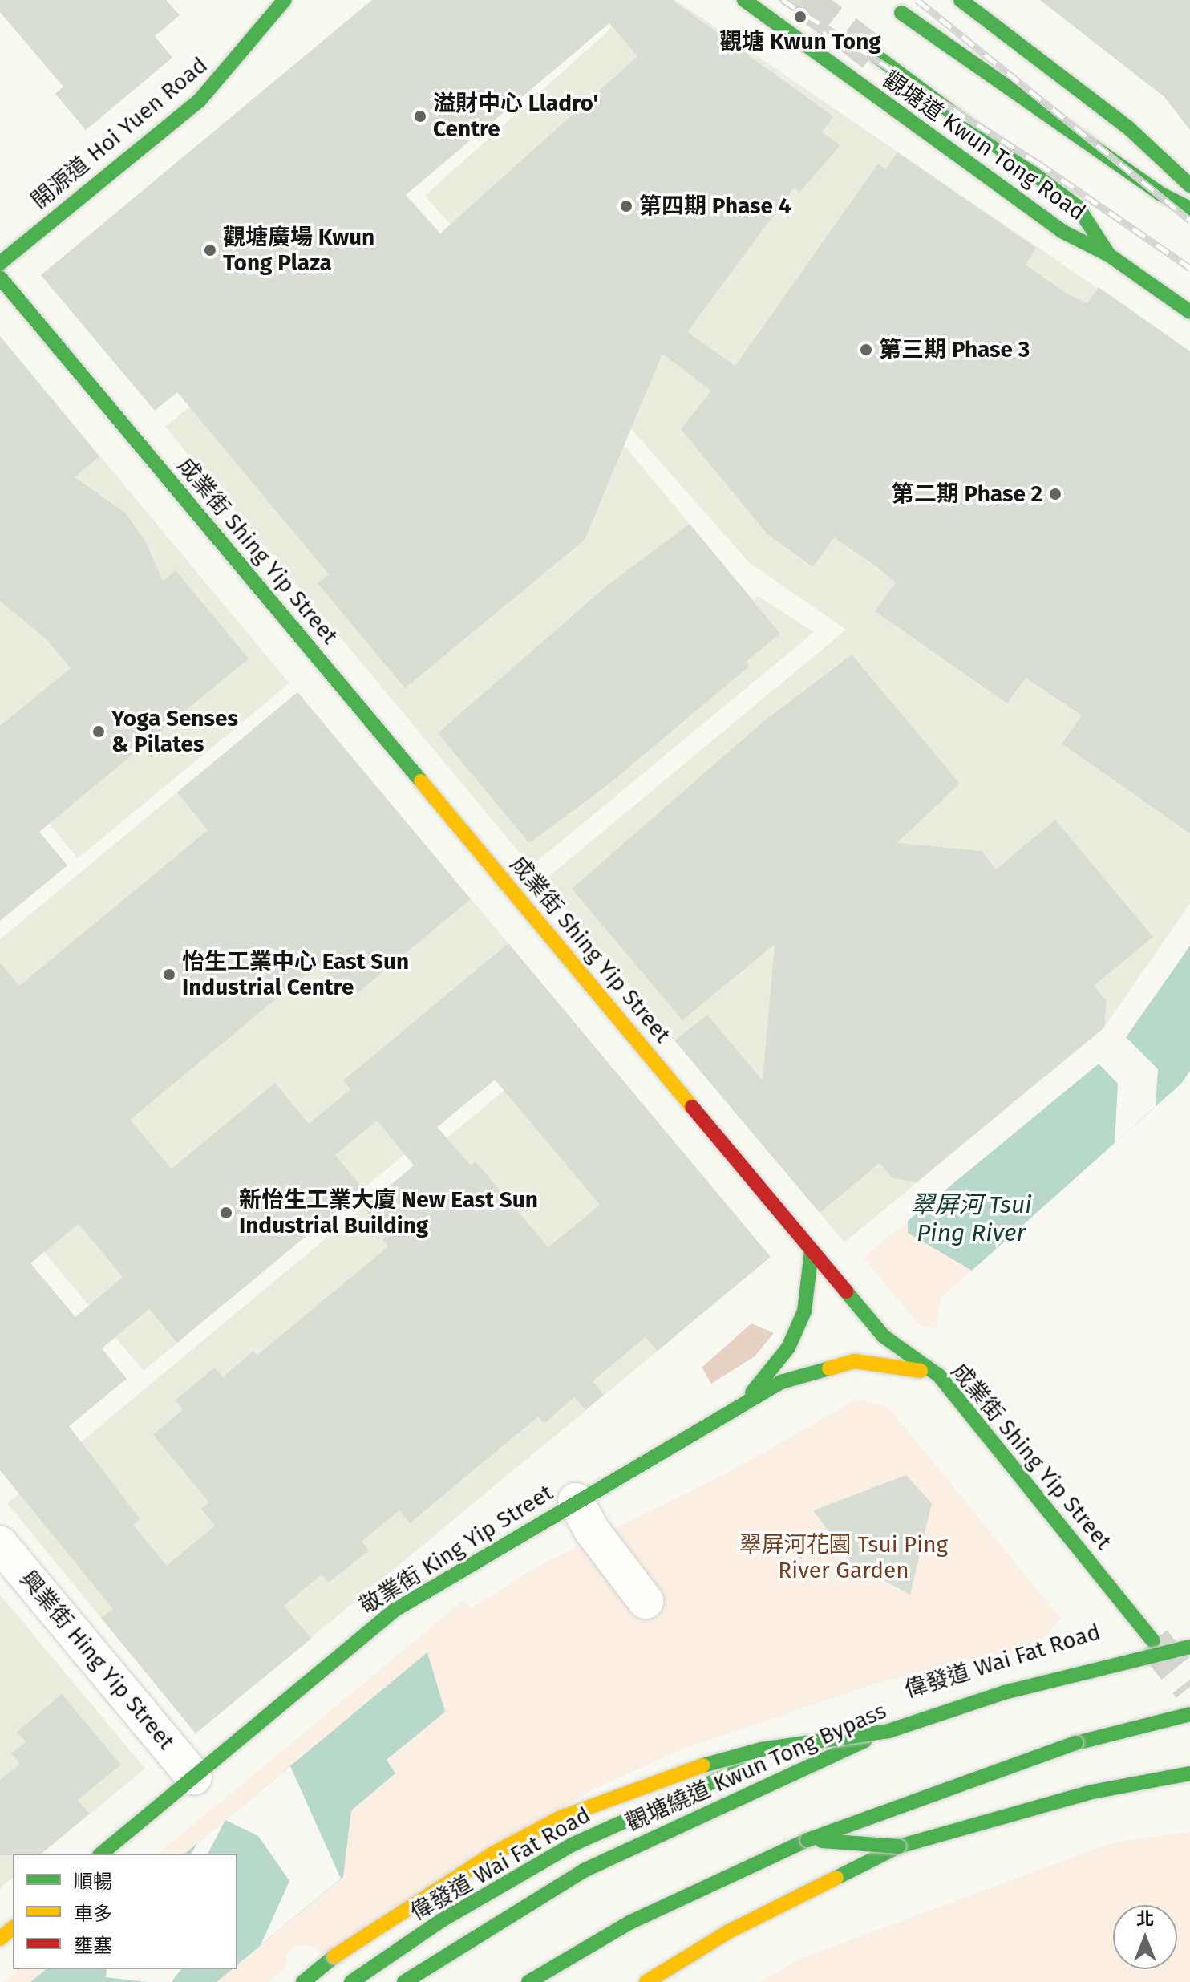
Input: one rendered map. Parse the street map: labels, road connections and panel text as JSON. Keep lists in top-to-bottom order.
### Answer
{
  "streets": {
    "main road": [
      "開源道 Hoi Yuen Road",
      "觀塘道 Kwun Tong Road",
      "成業街 Shing Yip Street",
      "敬業街 King Yip Street",
      "偉發道 Wai Fat Road",
      "觀塘繞道 Kwun Tong Bypass"
    ],
    "street": ["興業街 Hing Yip Street"]
  },
  "crossings": [
    ["成業街 Shing Yip Street", "敬業街 King Yip Street"],
    ["成業街 Shing Yip Street", "偉發道 Wai Fat Road"],
    ["敬業街 King Yip Street", "興業街 Hing Yip Street"]
  ],
  "water": ["翠屏河 Tsui Ping River"],
  "parks": ["翠屏河花園 Tsui Ping River Garden"],
  "places": [
    "觀塘 Kwun Tong",
    "溢財中心 Lladro' Centre",
    "第四期 Phase 4",
    "觀塘廣場 Kwun Tong Plaza",
    "第三期 Phase 3",
    "第二期 Phase 2",
    "Yoga Senses & Pilates",
    "怡生工業中心 East Sun Industrial Centre",
    "新怡生工業大廈 New East Sun Industrial Building"
  ],
  "legend": ["順暢", "車多", "壅塞"],
  "north": "top"
}
